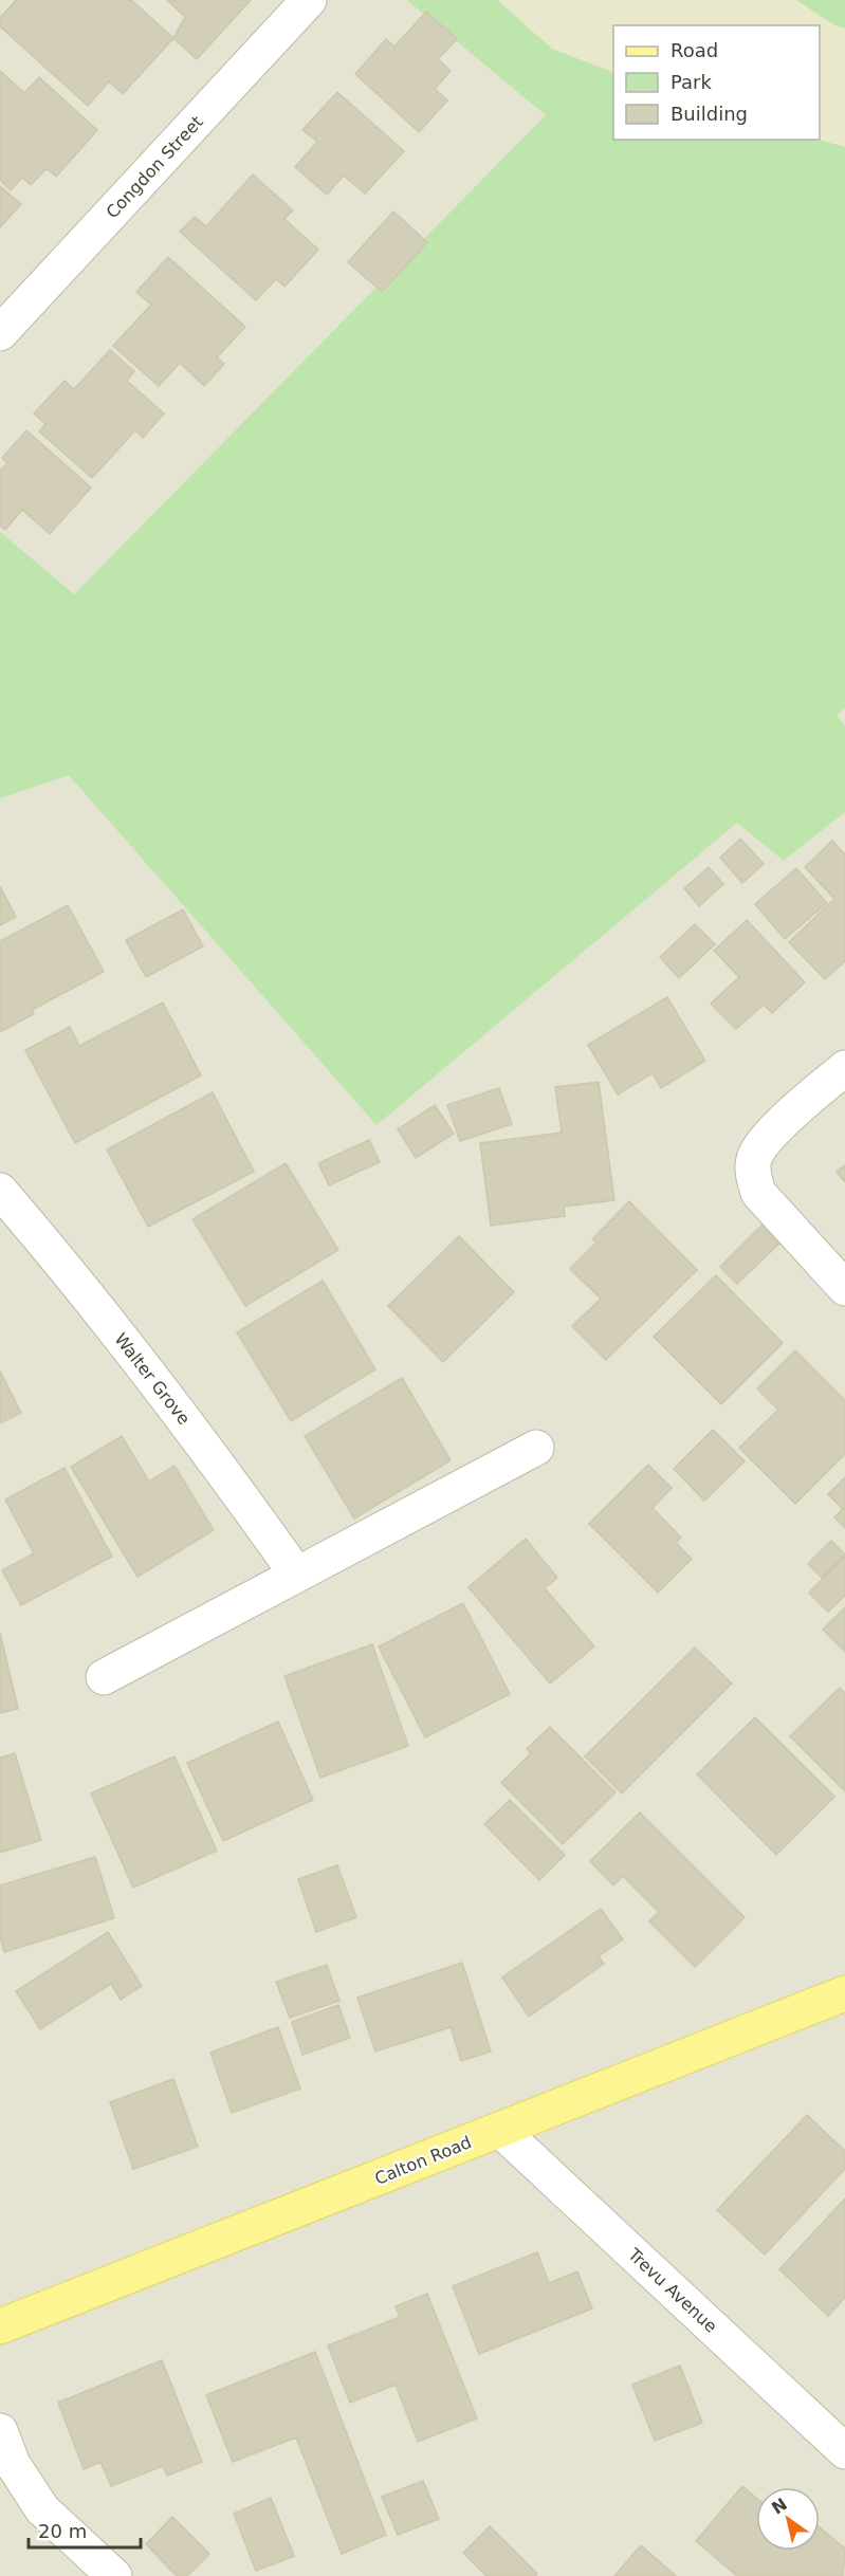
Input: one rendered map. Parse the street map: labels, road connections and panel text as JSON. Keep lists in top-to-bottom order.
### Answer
{
  "streets": {
    "main road": ["Calton Road"],
    "street": ["Congdon Street", "Walter Grove", "Trevu Avenue"]
  },
  "crossings": [
    ["Calton Road", "Trevu Avenue"]
  ],
  "legend": ["Road", "Park", "Building"],
  "scale_bar": "20 m",
  "north": "top left"
}
